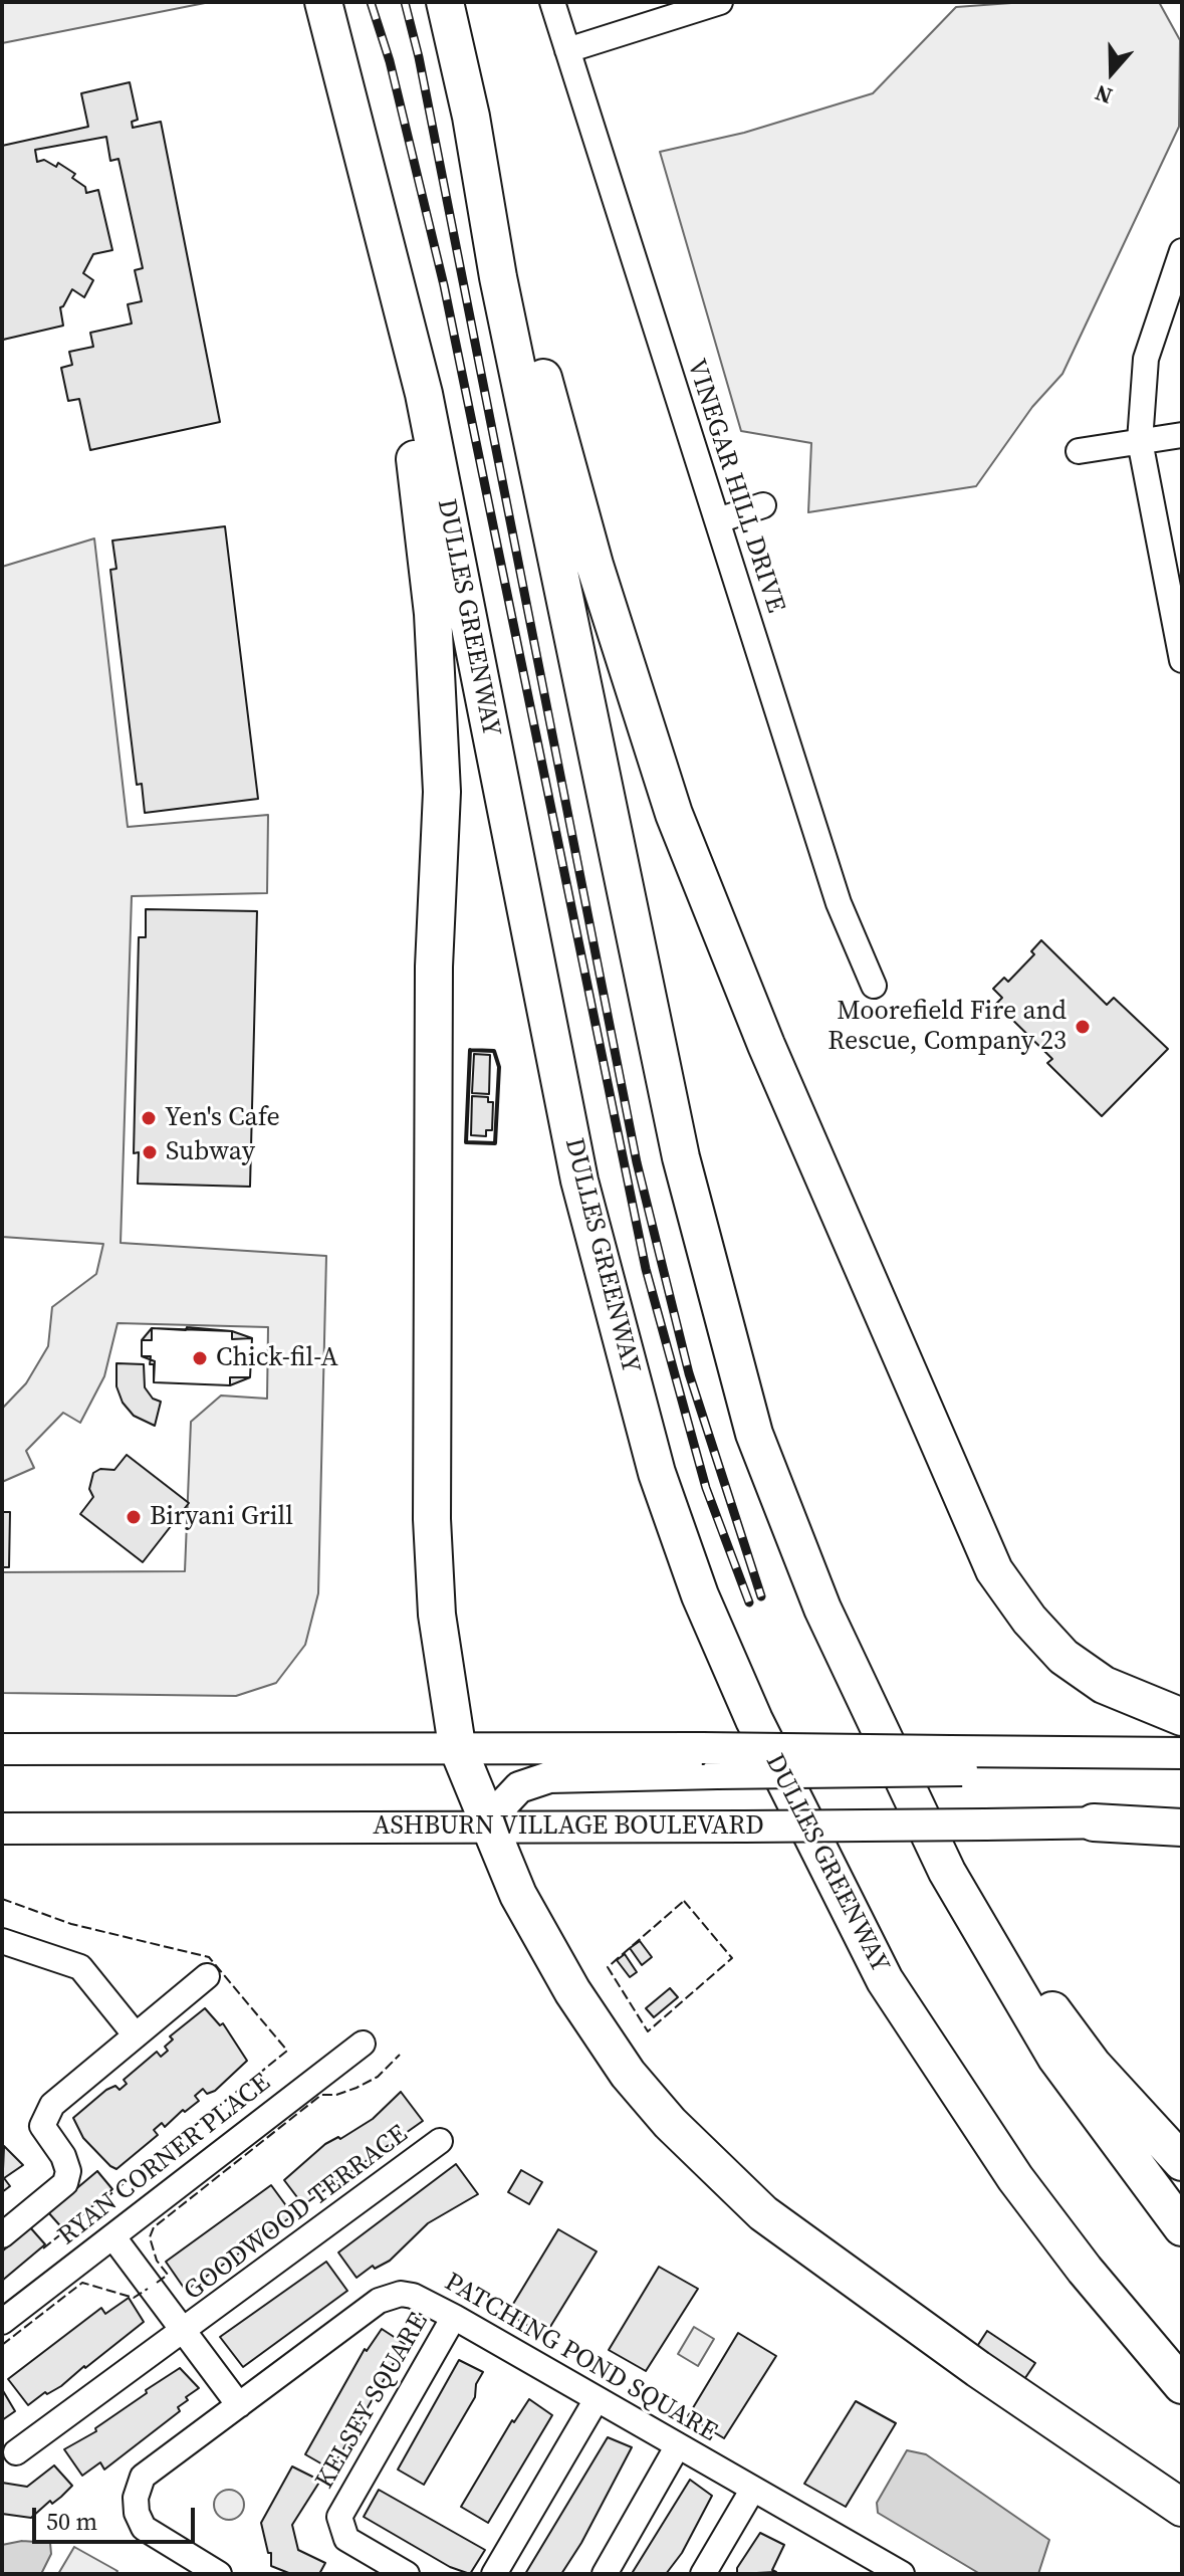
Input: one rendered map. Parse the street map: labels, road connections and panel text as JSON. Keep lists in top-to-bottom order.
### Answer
{
  "streets": {
    "highway": ["DULLES GREENWAY"],
    "main road": ["ASHBURN VILLAGE BOULEVARD"],
    "street": [
      "VINEGAR HILL DRIVE",
      "RYAN CORNER PLACE",
      "GOODWOOD TERRACE",
      "PATCHING POND SQUARE",
      "KELSEY SQUARE"
    ]
  },
  "crossings": [
    ["PATCHING POND SQUARE", "KELSEY SQUARE"]
  ],
  "places": [
    "Moorefield Fire and Rescue, Company 23",
    "Yen's Cafe",
    "Subway",
    "Chick-fil-A",
    "Biryani Grill"
  ],
  "scale_bar": "50 m",
  "north": "bottom"
}
